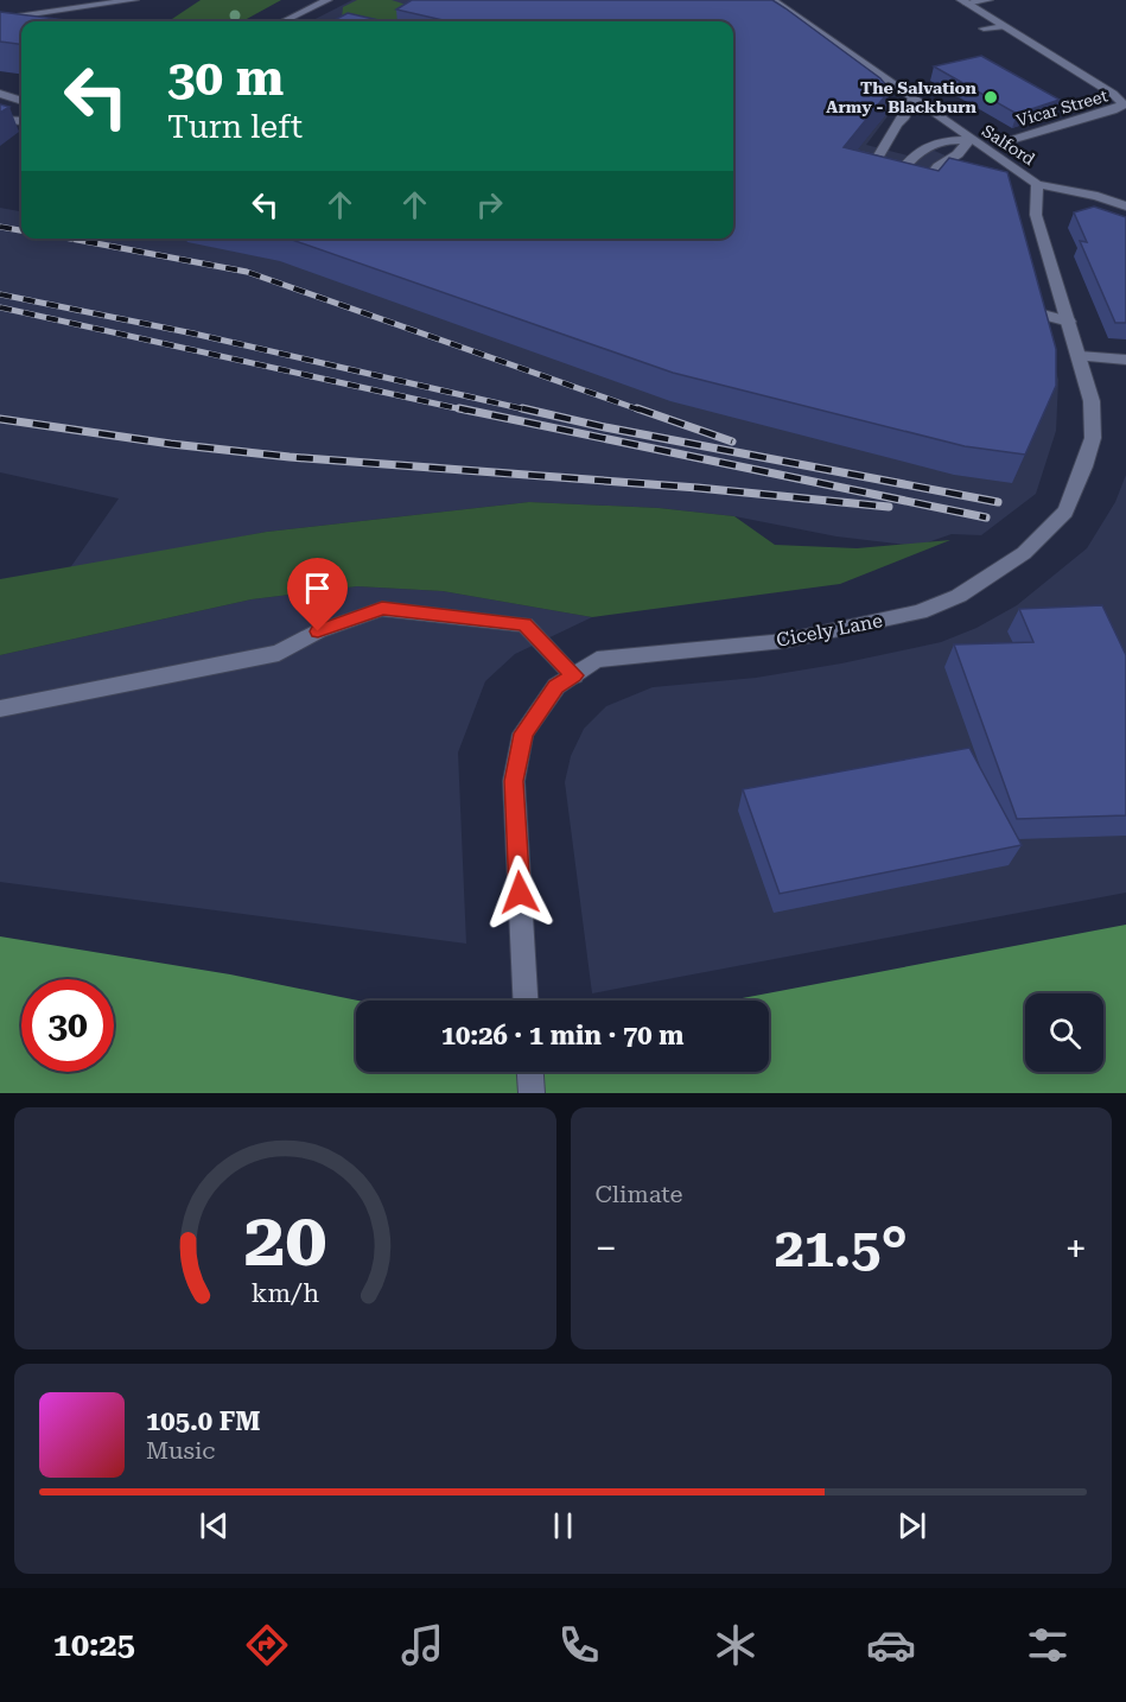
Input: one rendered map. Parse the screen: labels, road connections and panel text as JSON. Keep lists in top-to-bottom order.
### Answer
{
  "streets": {
    "street": ["Vicar Street", "Salford", "Cicely Lane"]
  },
  "crossings": [
    ["Salford", "Cicely Lane"]
  ],
  "places": ["The Salvation Army - Blackburn"],
  "page": {
    "turn": ["30 m", "Turn left"],
    "limit": "30",
    "trip": "10:26 · 1 min · 70 m",
    "tile": "Climate",
    "heat": ["−", "21.5°", "+"],
    "song": ["105.0 FM", "Music"],
    "tabs": "10:25",
    "gauge": ["20", "km/h"]
  }
}
